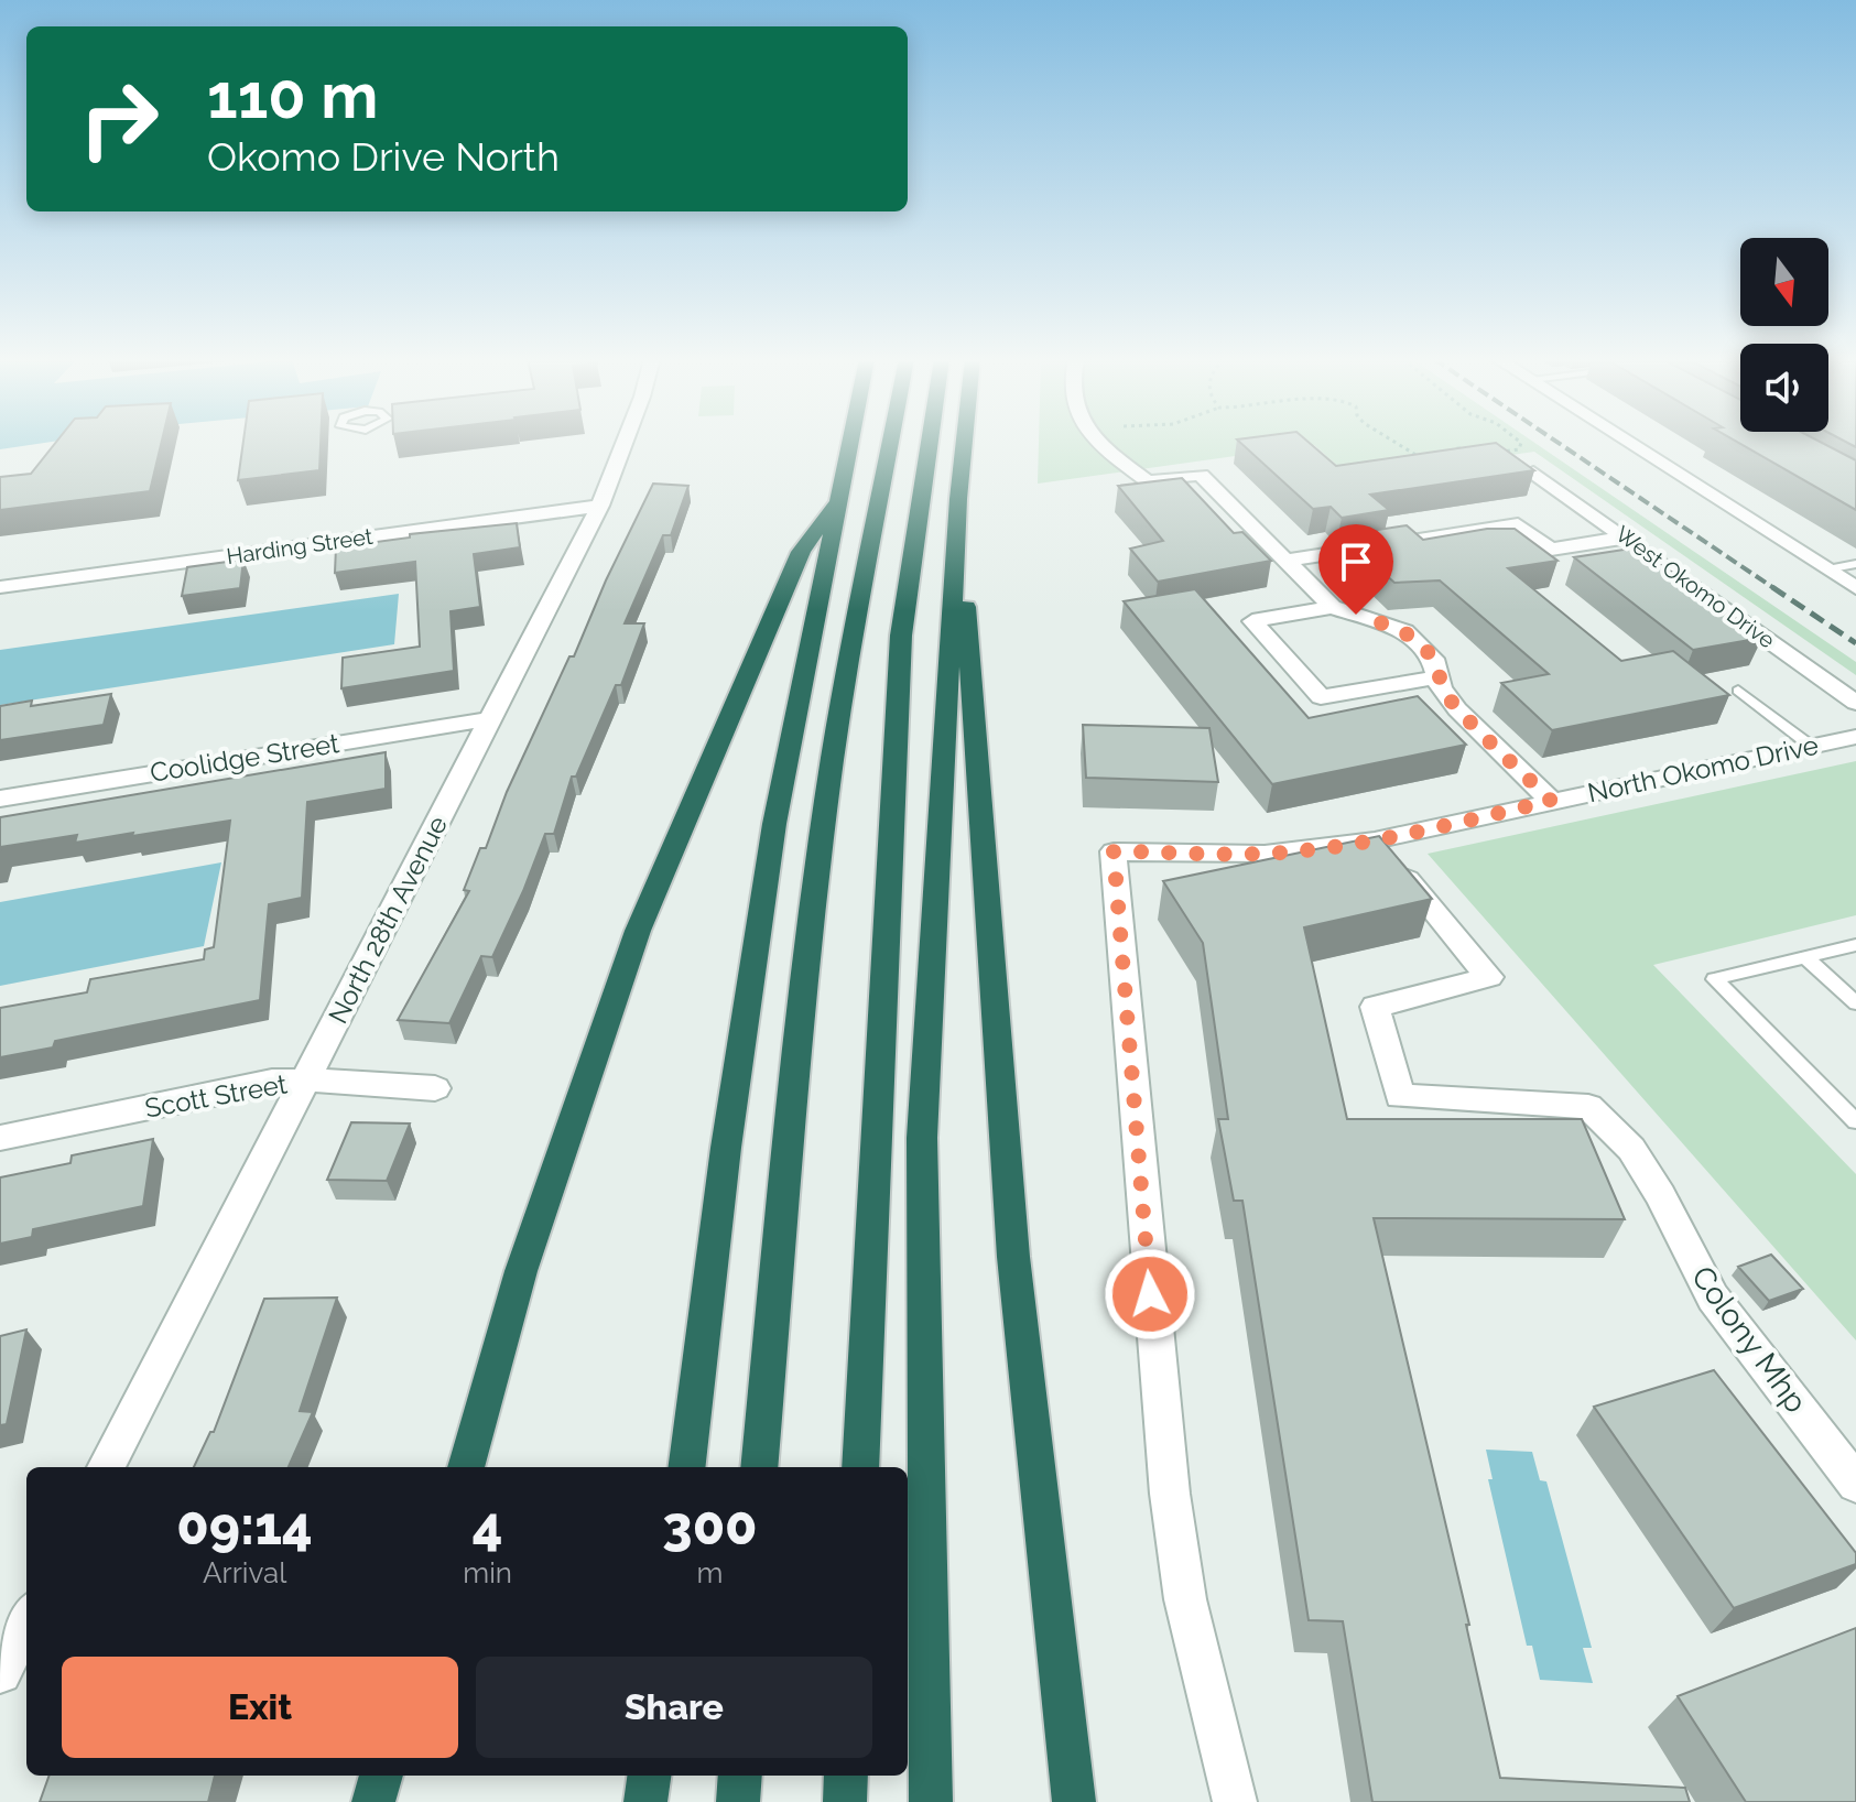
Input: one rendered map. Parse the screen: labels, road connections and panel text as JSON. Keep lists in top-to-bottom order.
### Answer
{
  "streets": {
    "street": [
      "Harding Street",
      "West Okomo Drive",
      "Coolidge Street",
      "North Okomo Drive",
      "North 28th Avenue",
      "Scott Street",
      "Colony Mhp"
    ]
  },
  "crossings": [
    ["Harding Street", "North 28th Avenue"],
    ["Coolidge Street", "North 28th Avenue"],
    ["North Okomo Drive", "Colony Mhp"],
    ["North 28th Avenue", "Scott Street"]
  ],
  "north": "bottom",
  "page": {
    "turn": ["110 m", "Okomo Drive North"],
    "eta": [
      "09:14",
      "Arrival",
      "4",
      "min",
      "300",
      "m"
    ],
    "buttons": ["Exit", "Share"]
  }
}
